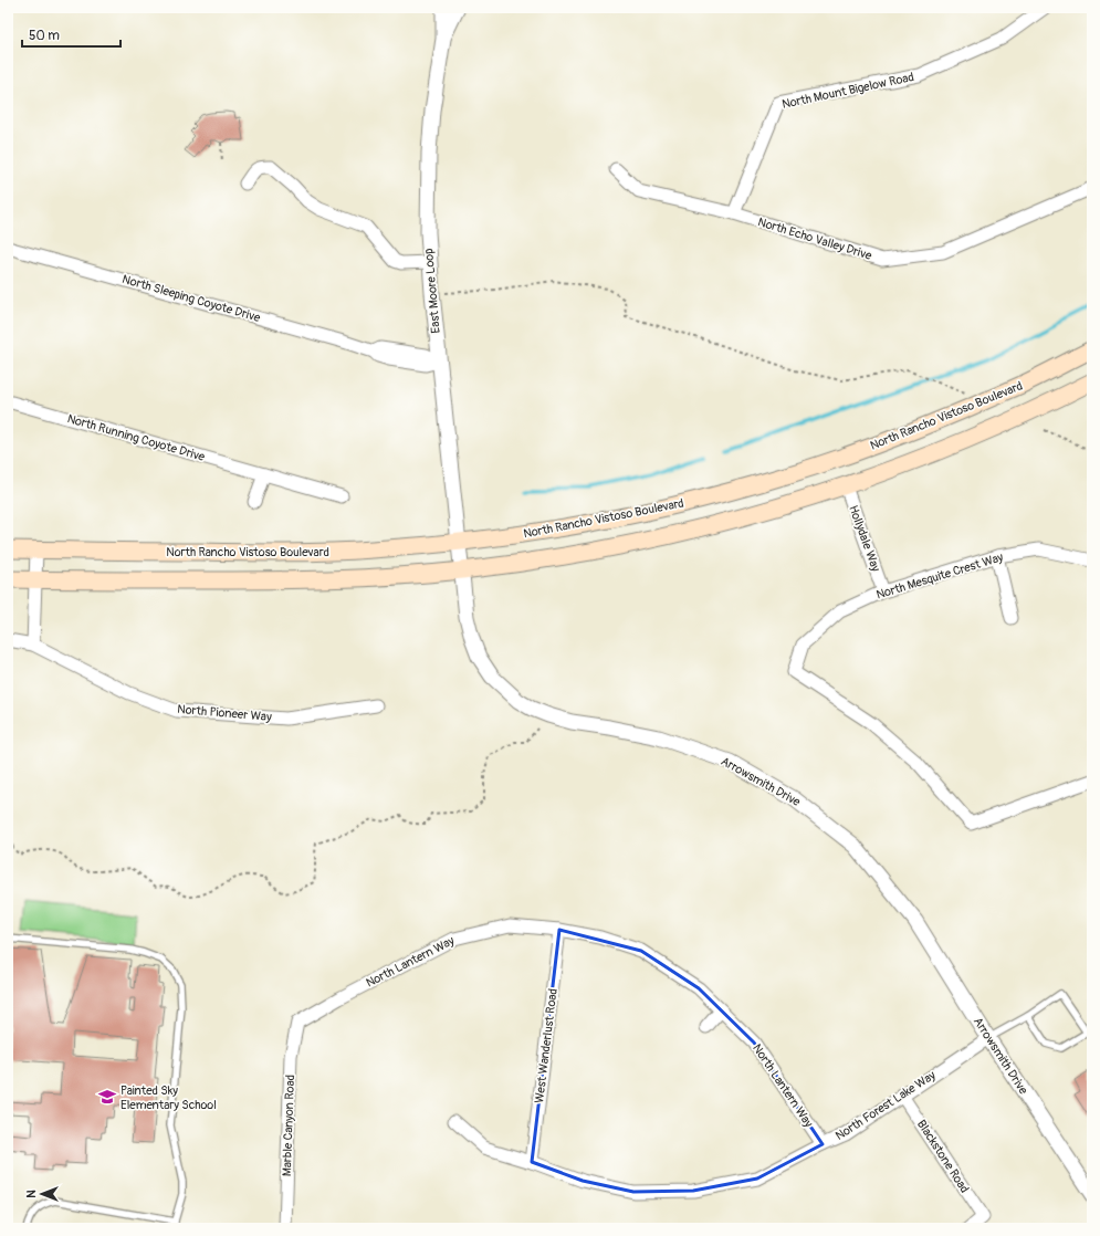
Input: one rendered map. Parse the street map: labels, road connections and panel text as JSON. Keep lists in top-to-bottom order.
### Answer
{
  "streets": {
    "main road": ["North Rancho Vistoso Boulevard"],
    "street": [
      "North Mount Bigelow Road",
      "North Echo Valley Drive",
      "East Moore Loop",
      "North Sleeping Coyote Drive",
      "North Running Coyote Drive",
      "Hollydale Way",
      "North Mesquite Crest Way",
      "North Pioneer Way",
      "Arrowsmith Drive",
      "North Lantern Way",
      "West Wanderlust Road",
      "North Forest Lake Way",
      "Marble Canyon Road",
      "Blackstone Road"
    ]
  },
  "crossings": [
    ["North Mount Bigelow Road", "North Echo Valley Drive"],
    ["East Moore Loop", "North Sleeping Coyote Drive"],
    ["East Moore Loop", "North Rancho Vistoso Boulevard"],
    ["East Moore Loop", "Arrowsmith Drive"],
    ["North Rancho Vistoso Boulevard", "Arrowsmith Drive"],
    ["Hollydale Way", "North Mesquite Crest Way"],
    ["Arrowsmith Drive", "North Forest Lake Way"],
    ["North Lantern Way", "West Wanderlust Road"],
    ["North Lantern Way", "North Forest Lake Way"],
    ["North Lantern Way", "Marble Canyon Road"],
    ["West Wanderlust Road", "North Forest Lake Way"],
    ["North Forest Lake Way", "Blackstone Road"]
  ],
  "places": {
    "school or university": ["Painted Sky Elementary School"]
  },
  "scale_bar": "50 m",
  "north": "left"
}
